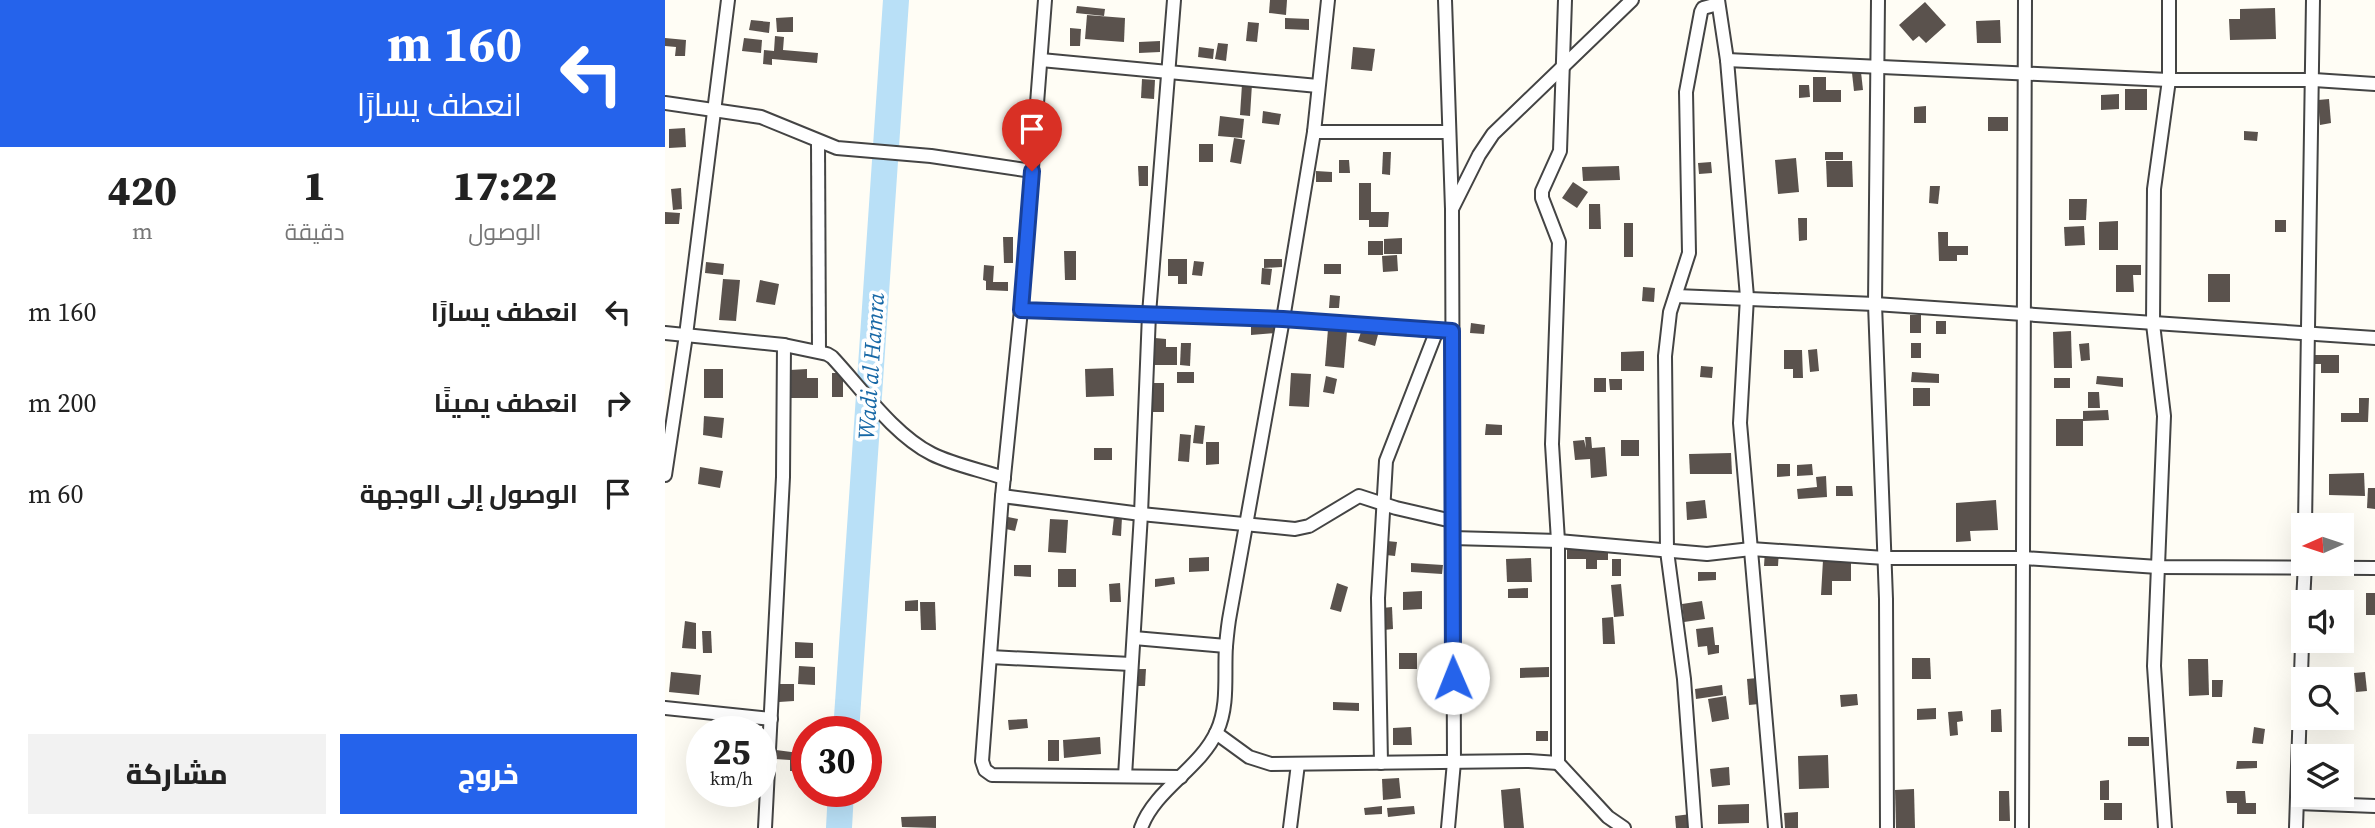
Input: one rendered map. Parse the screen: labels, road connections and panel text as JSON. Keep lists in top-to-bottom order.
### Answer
{
  "water": ["Wadi al Hamra"],
  "north": "left",
  "page": {
    "turn": ["160 m", "انعطف يسارًا"],
    "eta": [
      "17:22",
      "الوصول",
      "1",
      "دقيقة",
      "420",
      "m"
    ],
    "list": [
      {
        "name": "انعطف يسارًا",
        "value": "160 m"
      },
      {
        "name": "انعطف يمينًا",
        "value": "200 m"
      },
      {
        "name": "الوصول إلى الوجهة",
        "value": "60 m"
      }
    ],
    "speed": "25 km/h",
    "limit": "30",
    "buttons": ["خروج", "مشاركة"]
  }
}
